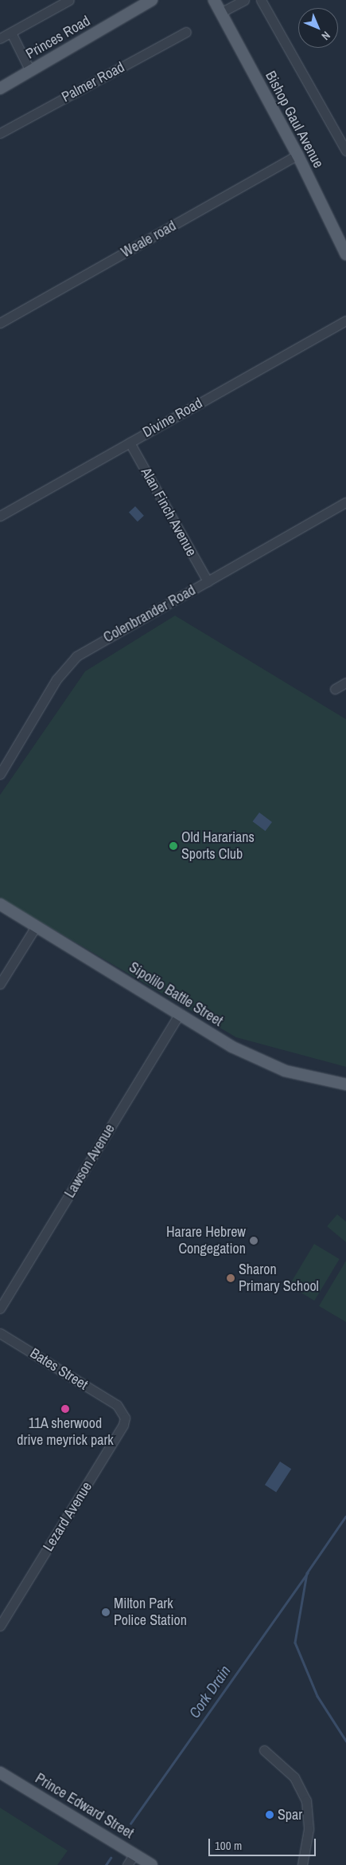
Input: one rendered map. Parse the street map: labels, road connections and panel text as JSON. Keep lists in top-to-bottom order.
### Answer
{
  "streets": {
    "main road": [
      "Princes Road",
      "Bishop Gaul Avenue",
      "Sipolilo Battle Street",
      "Prince Edward Street"
    ],
    "street": [
      "Palmer Road",
      "Weale road",
      "Divine Road",
      "Alan Finch Avenue",
      "Colenbrander Road",
      "Lawson Avenue",
      "Bates Street",
      "Lezard Avenue"
    ]
  },
  "crossings": [
    ["Bishop Gaul Avenue", "Weale road"],
    ["Divine Road", "Alan Finch Avenue"],
    ["Alan Finch Avenue", "Colenbrander Road"],
    ["Sipolilo Battle Street", "Lawson Avenue"],
    ["Bates Street", "Lezard Avenue"]
  ],
  "water": ["Cork Drain"],
  "places": [
    "Old Hararians Sports Club",
    "Harare Hebrew Congegation",
    "Sharon Primary School",
    "11A sherwood drive meyrick park",
    "Milton Park Police Station",
    "Spar"
  ],
  "scale_bar": "100 m",
  "north": "bottom right"
}
